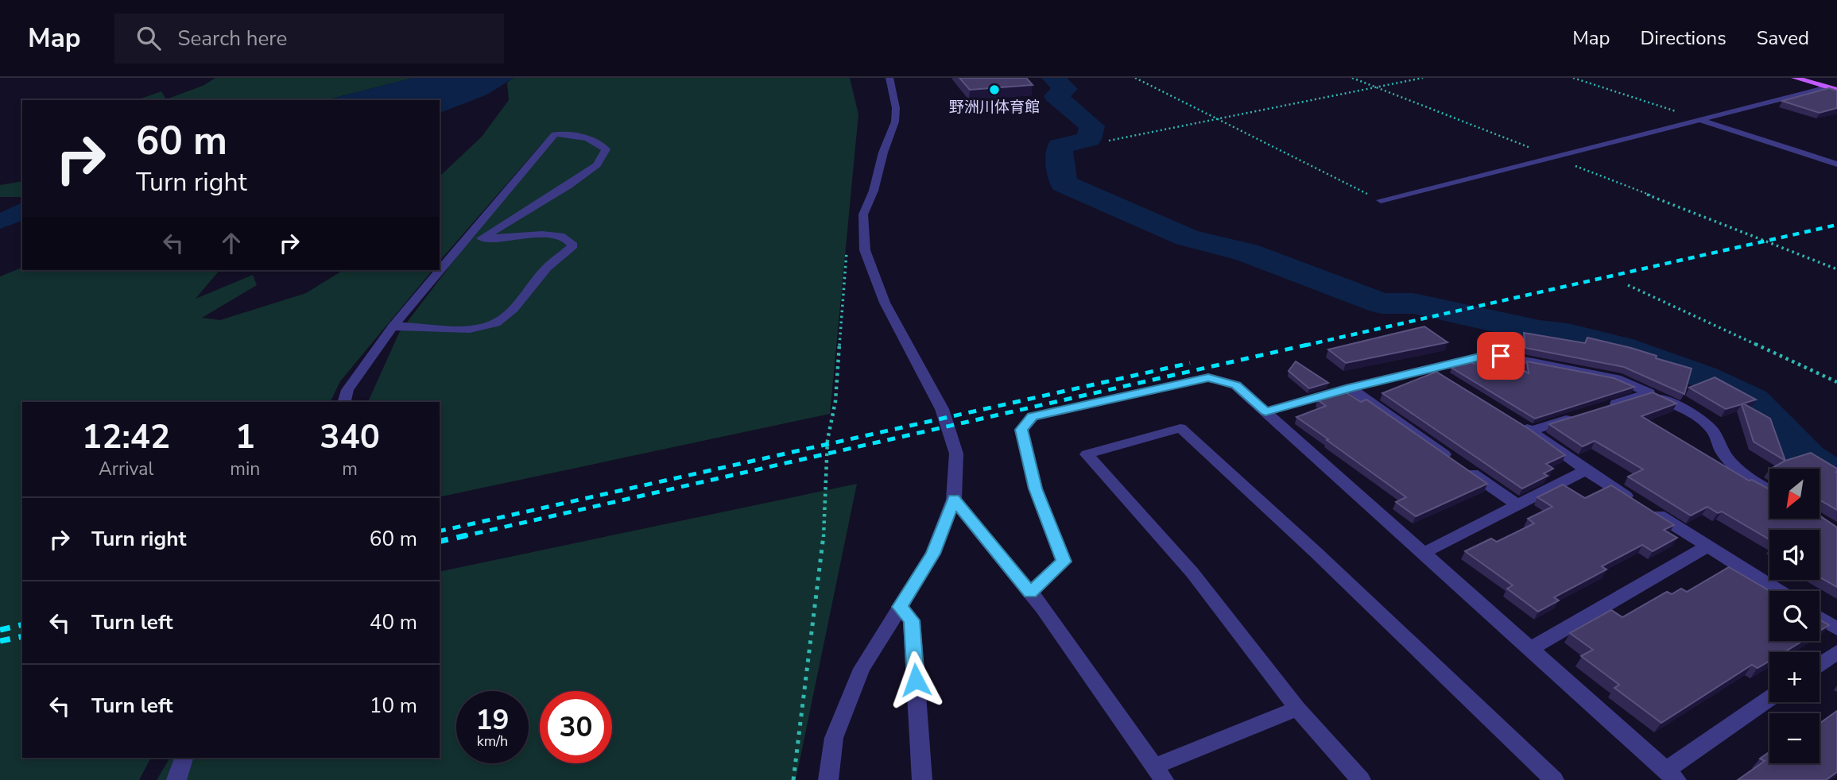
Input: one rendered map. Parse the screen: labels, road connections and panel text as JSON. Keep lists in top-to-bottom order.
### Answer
{
  "places": ["野洲川体育館"],
  "north": "bottom left",
  "page": {
    "header": "Map",
    "search": "Search here",
    "nav": ["Map", "Directions", "Saved"],
    "turn": ["60 m", "Turn right"],
    "eta": [
      "12:42",
      "Arrival",
      "1",
      "min",
      "340",
      "m"
    ],
    "map_buttons": ["+", "−"],
    "list": [
      {
        "name": "Turn right",
        "value": "60 m"
      },
      {
        "name": "Turn left",
        "value": "40 m"
      },
      {
        "name": "Turn left",
        "value": "10 m"
      }
    ],
    "speed": "19 km/h",
    "limit": "30"
  }
}
